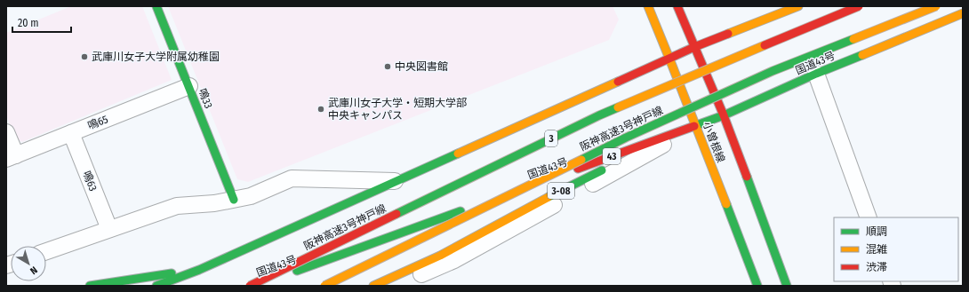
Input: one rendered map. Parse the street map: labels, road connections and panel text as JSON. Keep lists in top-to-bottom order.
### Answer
{
  "streets": {
    "main road": [
      "国道43号",
      "鳴33",
      "阪神高速3号神戸線",
      "3",
      "小曽根線",
      "43",
      "3-08"
    ],
    "street": ["鳴65", "鳴63"]
  },
  "crossings": [
    ["国道43号", "小曽根線"],
    ["国道43号", "3-08"],
    ["鳴33", "鳴65"],
    ["鳴65", "鳴63"],
    ["小曽根線", "3-08"]
  ],
  "places": ["武庫川女子大学附属幼稚園", "中央図書館", "武庫川女子大学・短期大学部 中央キャンパス"],
  "legend": ["順調", "混雑", "渋滞"],
  "scale_bar": "20 m",
  "north": "bottom right"
}
